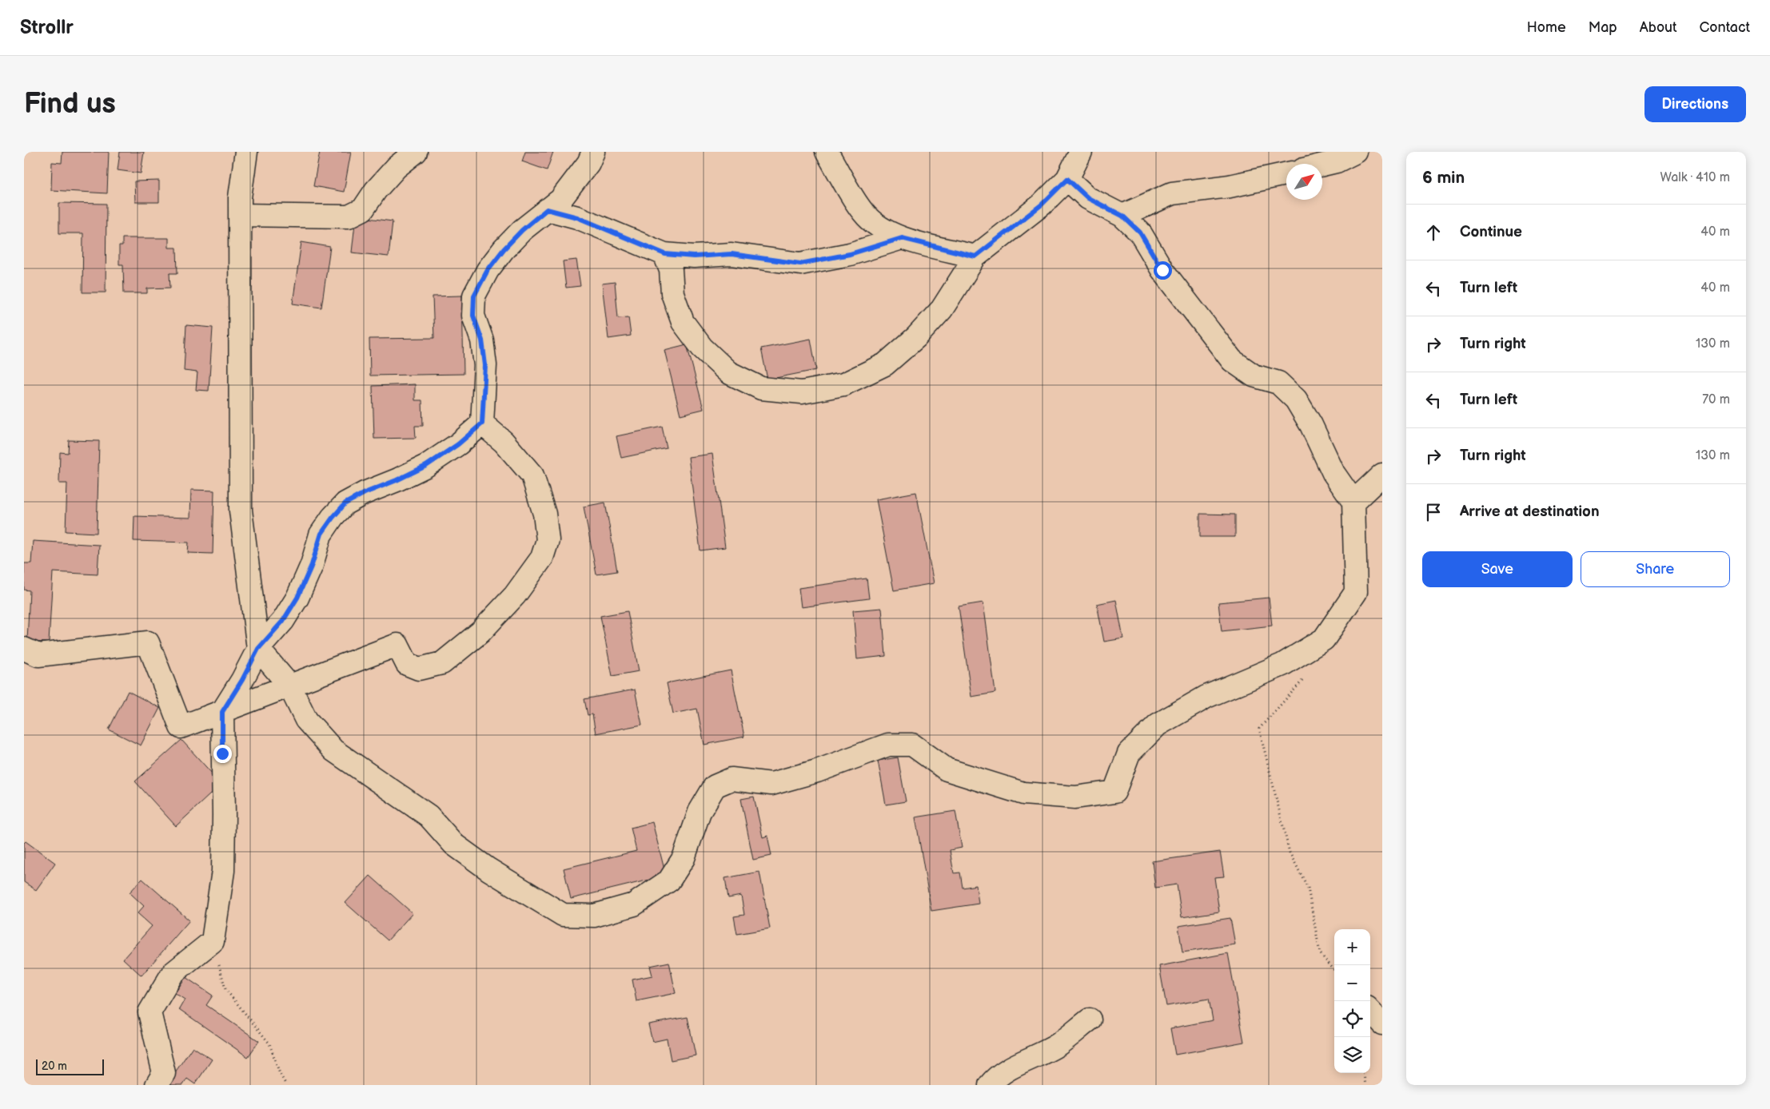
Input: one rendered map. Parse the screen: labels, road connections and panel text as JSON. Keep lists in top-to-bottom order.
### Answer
{
  "scale_bar": "20 m",
  "north": "top right",
  "page": {
    "header": "Strollr",
    "nav": [
      "Home",
      "Map",
      "About",
      "Contact"
    ],
    "buttons": [
      "Directions",
      ["Save", "Share"]
    ],
    "title": "Find us",
    "heading": ["6 min", "Walk · 410 m"],
    "list": [
      ["Continue", "40 m"],
      ["Turn left", "40 m"],
      ["Turn right", "130 m"],
      ["Turn left", "70 m"],
      ["Turn right", "130 m"],
      "Arrive at destination"
    ],
    "map_buttons": ["+", "−"],
    "scale": "20 m"
  }
}
